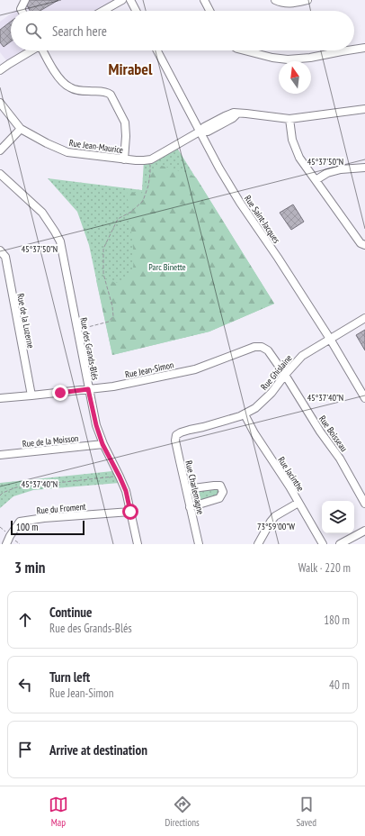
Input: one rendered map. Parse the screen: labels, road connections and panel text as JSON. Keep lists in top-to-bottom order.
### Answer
{
  "streets": {
    "street": [
      "Rue Jean-Maurice",
      "Rue Saint-Jacques",
      "Rue de la Luzerne",
      "Rue des Grands-Blés",
      "Rue Jean-Simon",
      "Rue Ghislaine",
      "Rue Boisseau",
      "Rue de la Moisson",
      "Rue Jacinthe",
      "Rue Charlemagne",
      "Rue du Froment"
    ]
  },
  "crossings": [
    ["Rue Jean-Maurice", "Rue Saint-Jacques"],
    ["Rue Saint-Jacques", "Rue Ghislaine"],
    ["Rue de la Luzerne", "Rue Jean-Simon"],
    ["Rue des Grands-Blés", "Rue Jean-Simon"],
    ["Rue des Grands-Blés", "Rue de la Moisson"],
    ["Rue des Grands-Blés", "Rue du Froment"],
    ["Rue Jean-Simon", "Rue Ghislaine"],
    ["Rue Jean-Simon", "Rue Boisseau"],
    ["Rue Ghislaine", "Rue Boisseau"],
    ["Rue Ghislaine", "Rue Jacinthe"],
    ["Rue Ghislaine", "Rue Charlemagne"]
  ],
  "districts": ["Mirabel"],
  "parks": ["Parc Binette"],
  "scale_bar": "100 m",
  "north": "top",
  "page": {
    "search": "Search here",
    "scale": "100 m",
    "heading": ["3 min", "Walk · 220 m"],
    "list": [
      ["Continue", "Rue des Grands-Blés", "180 m"],
      ["Turn left", "Rue Jean-Simon", "40 m"],
      "Arrive at destination"
    ],
    "nav": ["Map", "Directions", "Saved"]
  },
  "coordinates": ["45°37'50\"N", "45°37'40\"N", "73°59'00\"W"]
}
